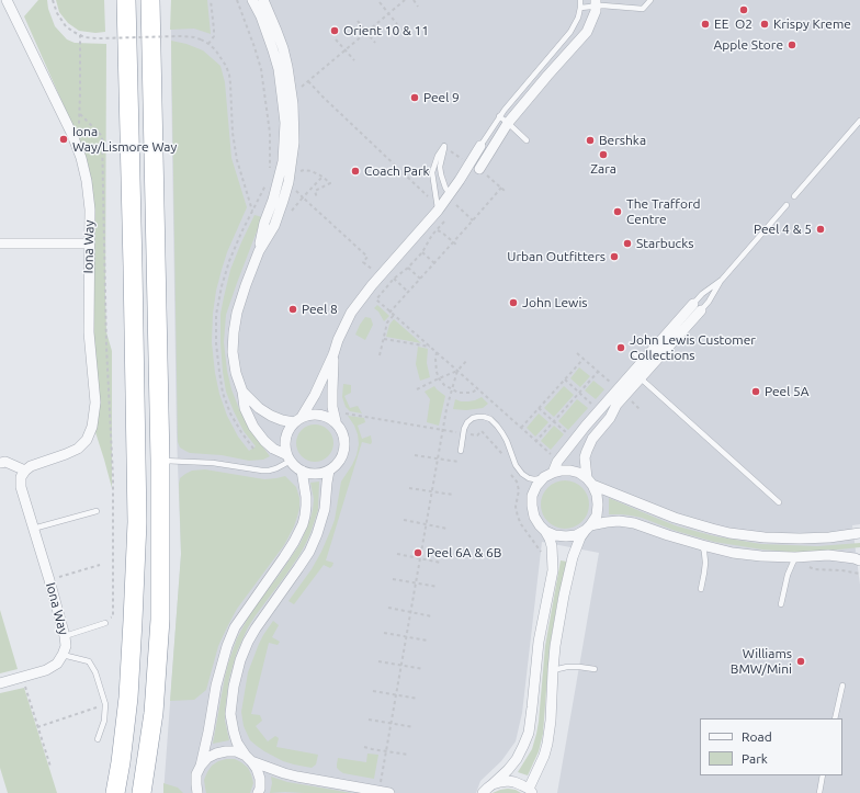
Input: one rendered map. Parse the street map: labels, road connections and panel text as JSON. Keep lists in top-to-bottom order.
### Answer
{
  "streets": {
    "street": ["Iona Way"]
  },
  "places": [
    "O2",
    "EE",
    "Krispy Kreme",
    "Orient 10 & 11",
    "Apple Store",
    "Peel 9",
    "Iona Way/Lismore Way",
    "Bershka",
    "Zara",
    "Coach Park",
    "The Trafford Centre",
    "Peel 4 & 5",
    "Starbucks",
    "Urban Outfitters",
    "John Lewis",
    "Peel 8",
    "John Lewis Customer Collections",
    "Peel 5A",
    "Peel 6A & 6B",
    "Williams BMW/Mini"
  ],
  "legend": ["Road", "Park"]
}
